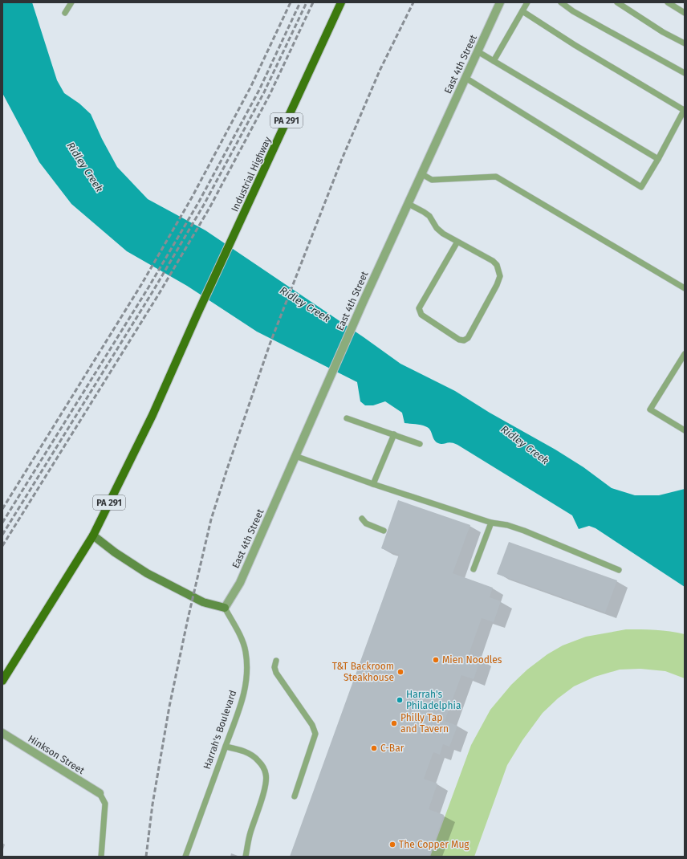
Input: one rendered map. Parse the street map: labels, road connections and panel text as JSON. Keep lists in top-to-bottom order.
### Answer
{
  "streets": {
    "main road": ["PA 291", "Industrial Highway"],
    "street": ["East 4th Street", "Hinkson Street"],
    "lane": ["Harrah's Boulevard"]
  },
  "crossings": [
    ["East 4th Street", "Harrah's Boulevard"],
    ["PA 291", "Industrial Highway"]
  ],
  "water": ["Ridley Creek"],
  "places": [
    "Mien Noodles",
    "T&T Backroom Steakhouse",
    "Harrah's Philadelphia",
    "Philly Tap and Tavern",
    "C-Bar",
    "The Copper Mug"
  ]
}
